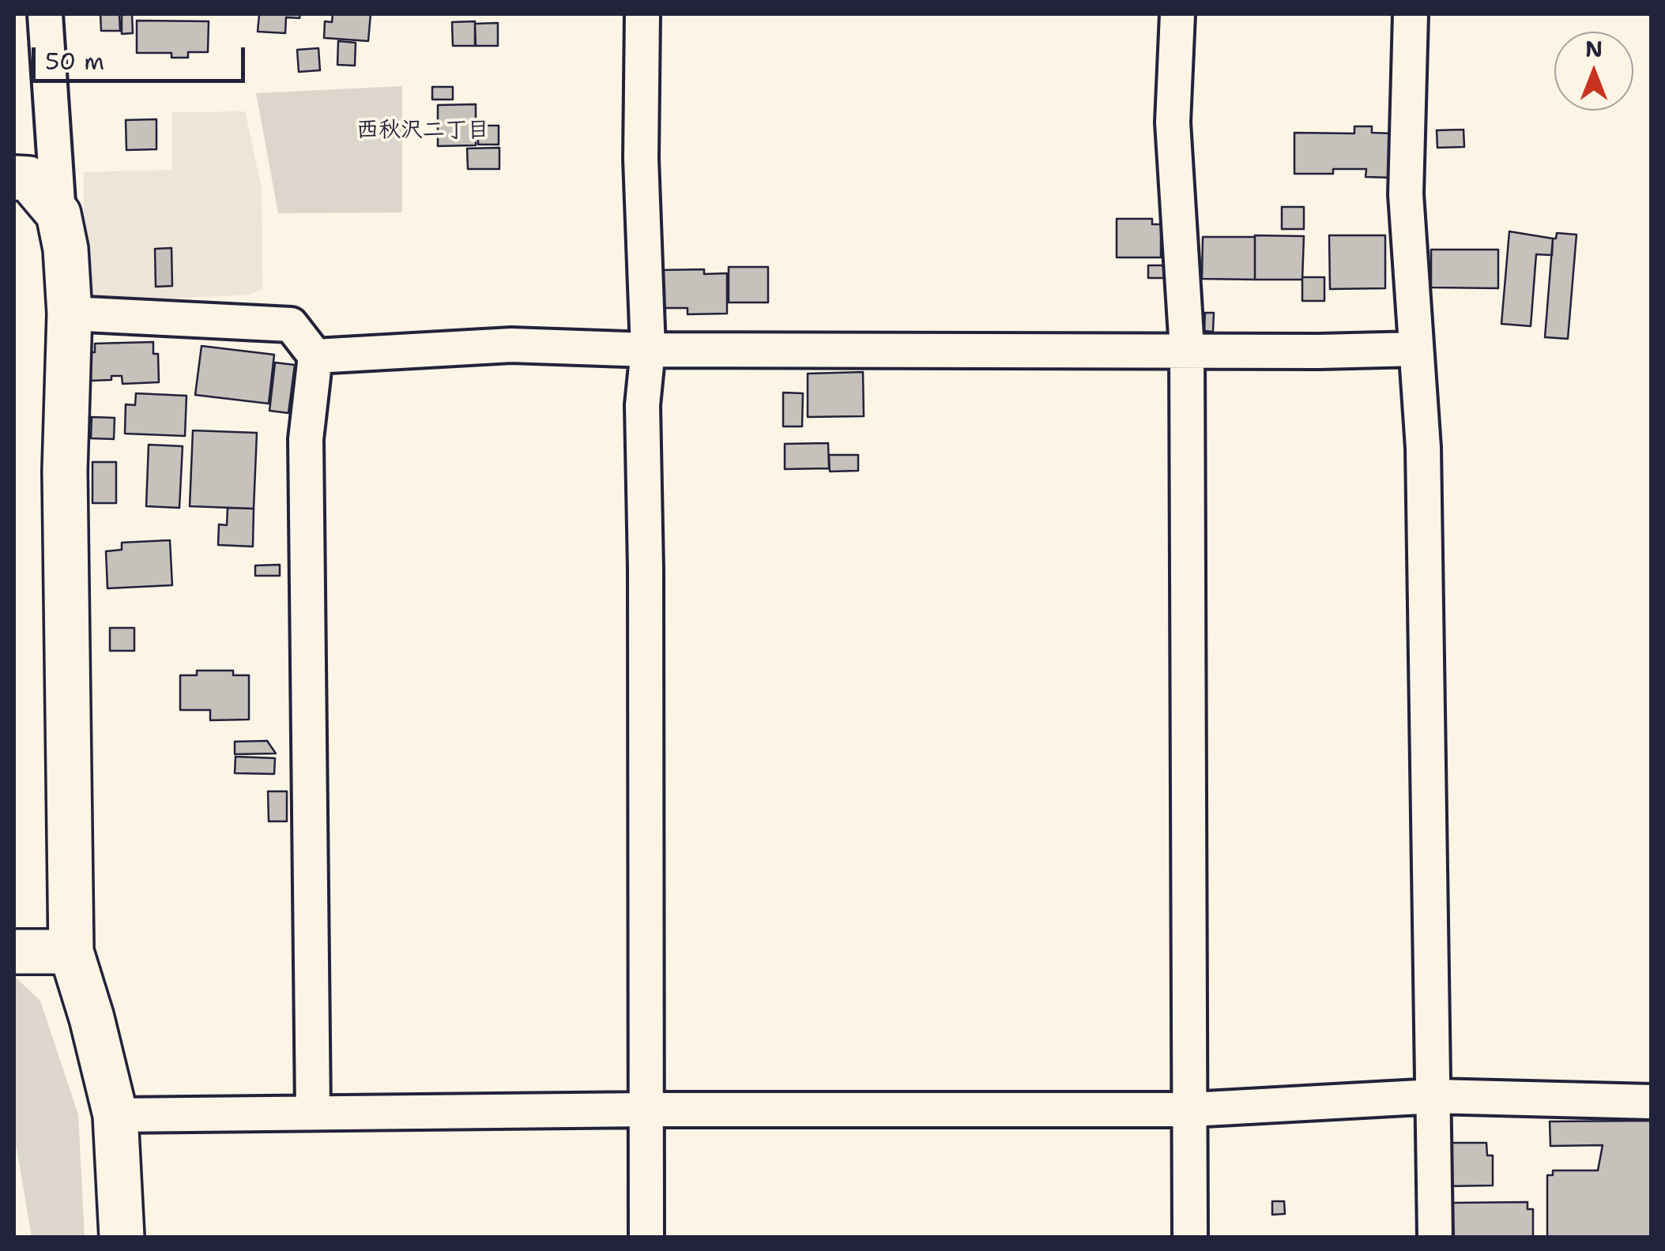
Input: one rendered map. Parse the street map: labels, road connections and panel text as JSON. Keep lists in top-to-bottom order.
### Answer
{
  "districts": ["西秋沢二丁目"],
  "scale_bar": "50 m",
  "north": "top"
}
